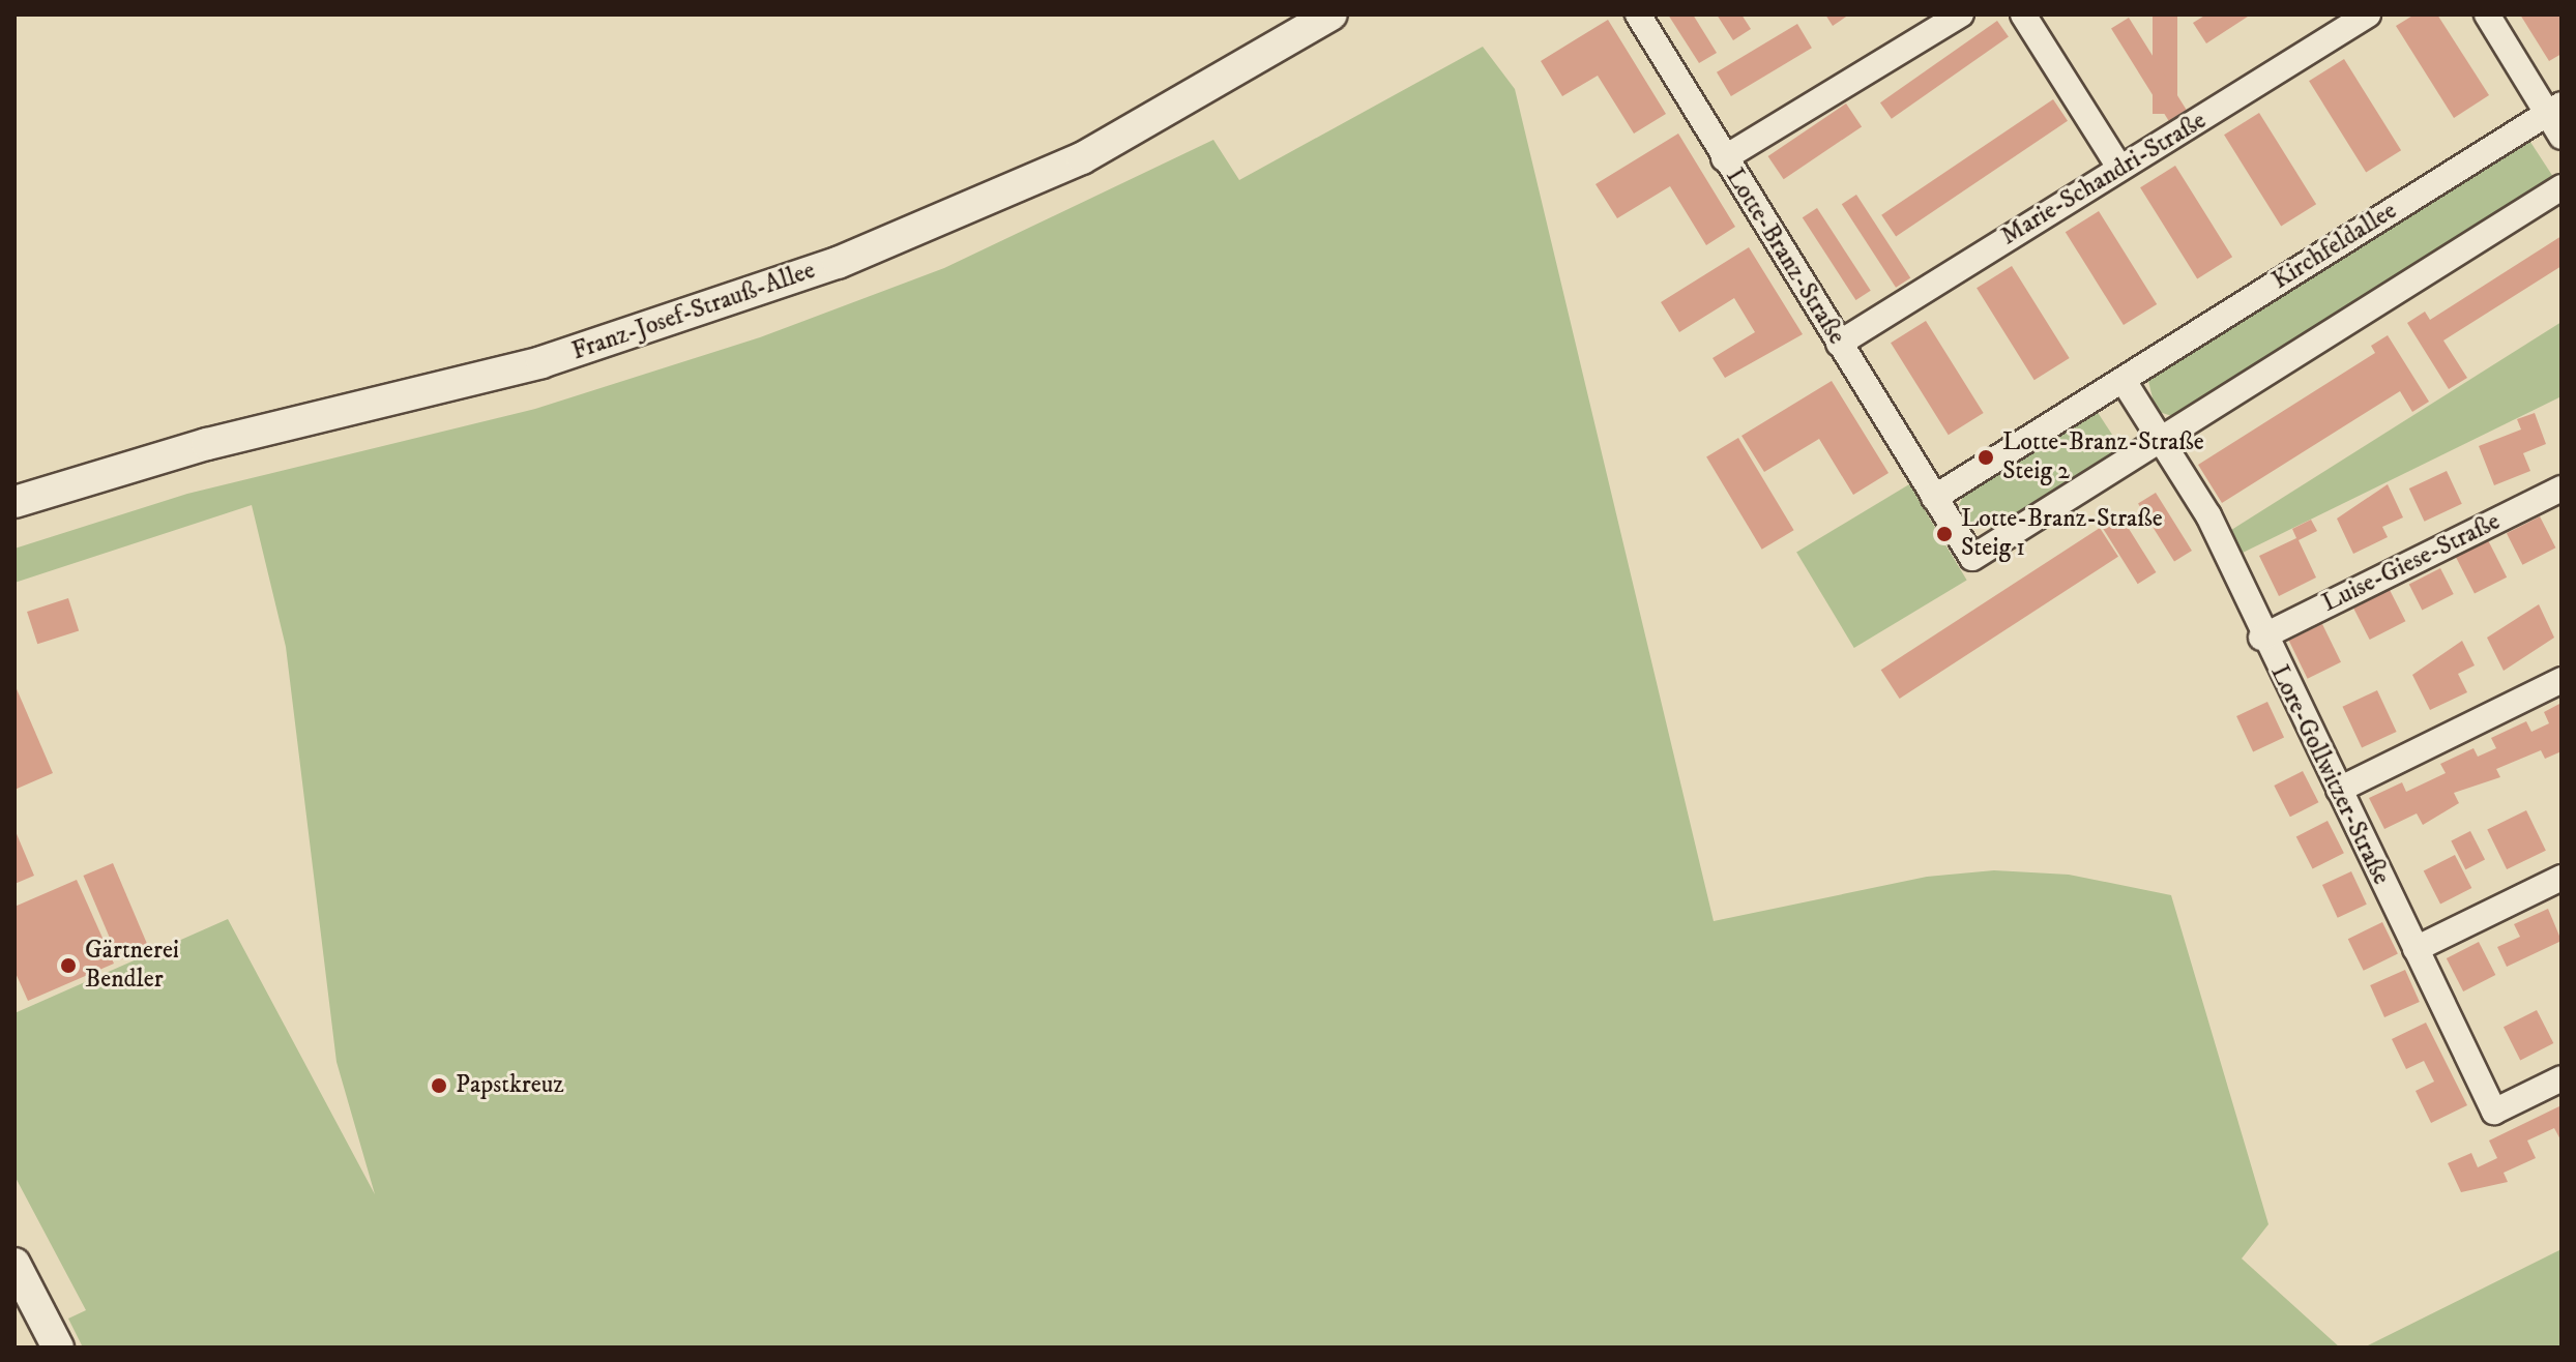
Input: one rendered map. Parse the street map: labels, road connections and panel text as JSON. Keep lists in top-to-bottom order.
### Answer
{
  "streets": {
    "street": [
      "Marie-Schandri-Straße",
      "Kirchfeldallee",
      "Lotte-Branz-Straße",
      "Franz-Josef-Strauß-Allee",
      "Luise-Giese-Straße",
      "Lore-Gollwitzer-Straße"
    ]
  },
  "crossings": [
    ["Marie-Schandri-Straße", "Lotte-Branz-Straße"],
    ["Kirchfeldallee", "Lotte-Branz-Straße"],
    ["Luise-Giese-Straße", "Lore-Gollwitzer-Straße"]
  ],
  "places": [
    "Lotte-Branz-Straße Steig 2",
    "Lotte-Branz-Straße Steig 1",
    "Gärtnerei Bendler",
    "Papstkreuz"
  ]
}
